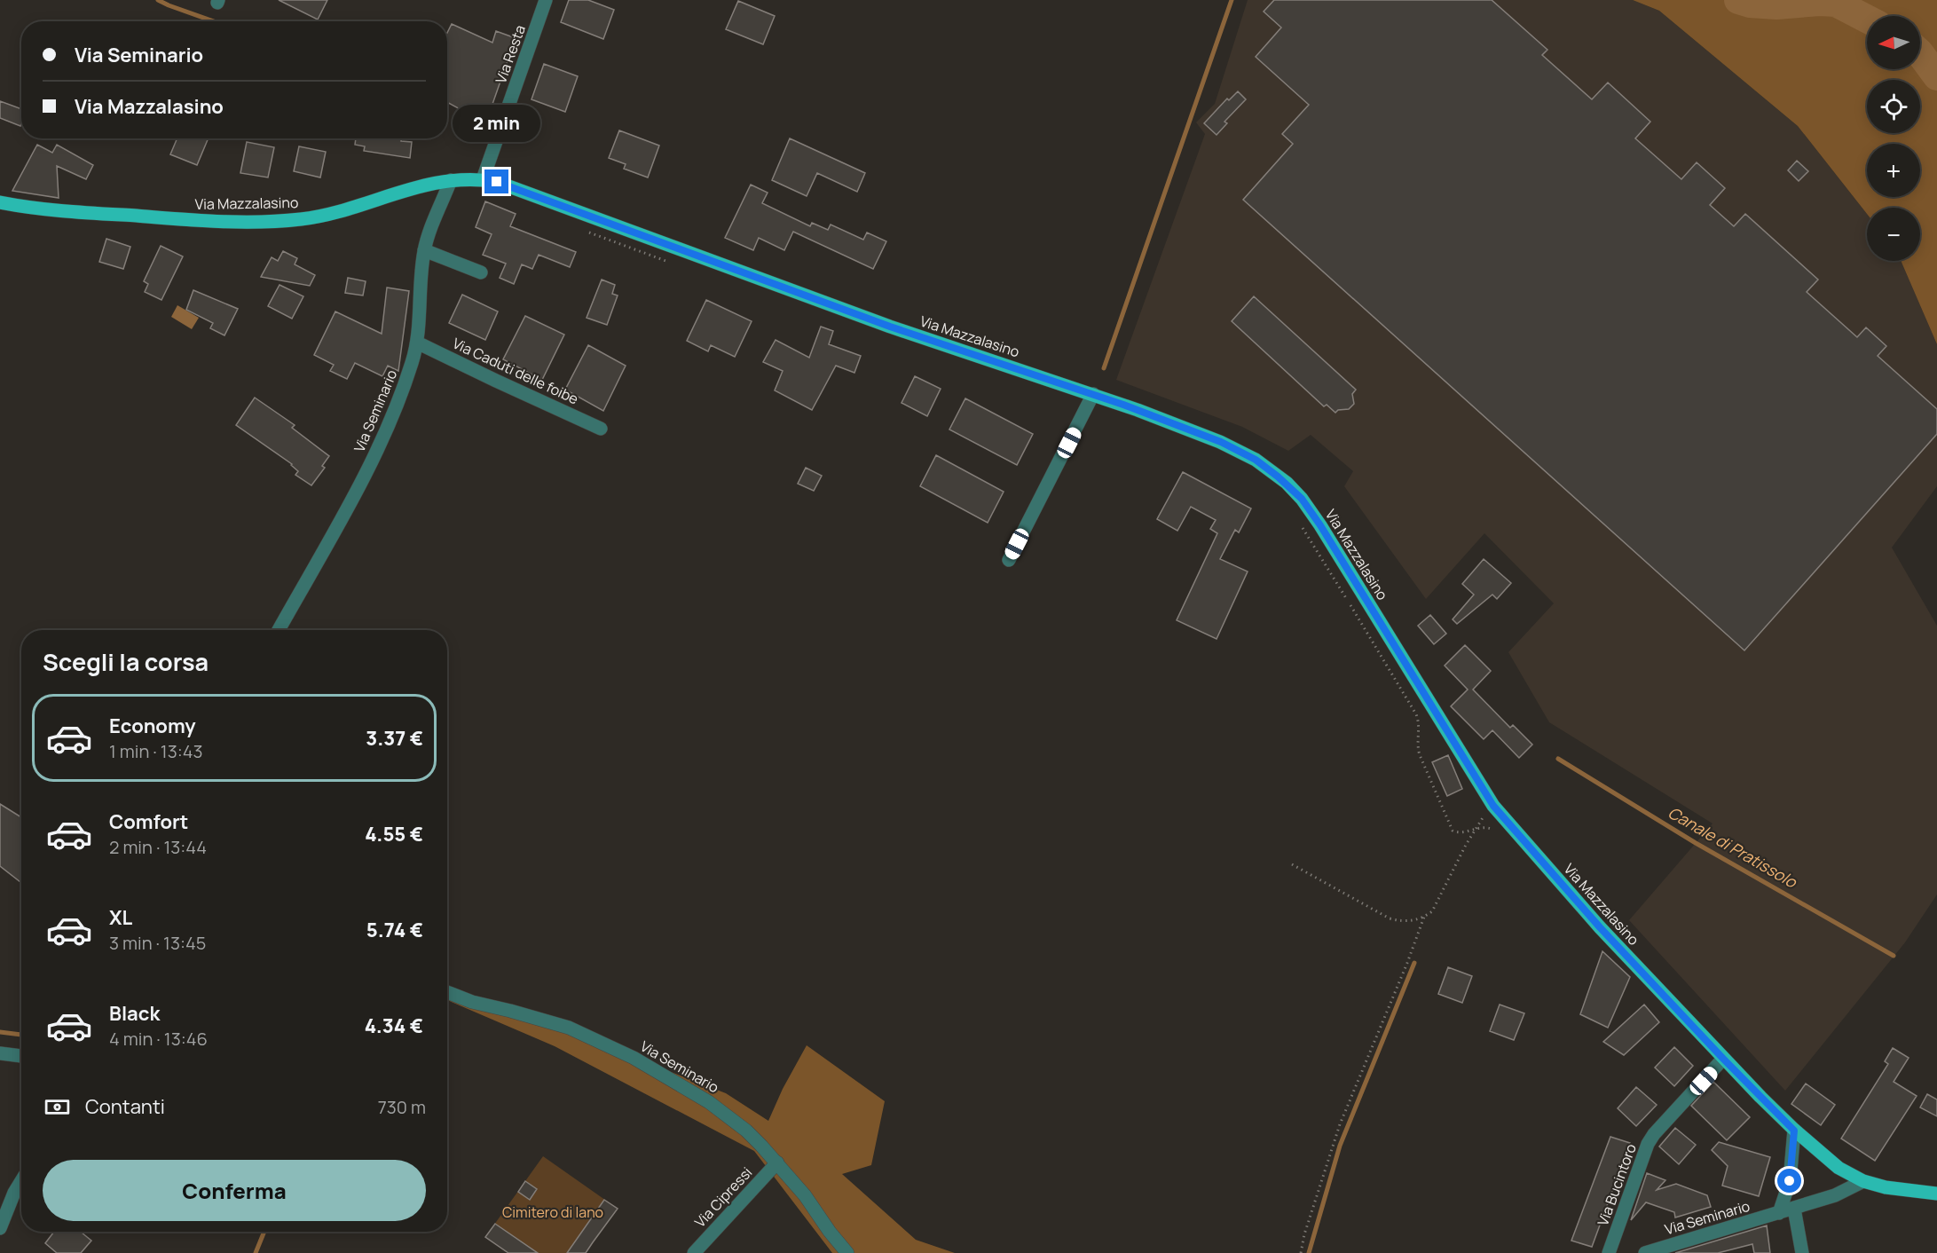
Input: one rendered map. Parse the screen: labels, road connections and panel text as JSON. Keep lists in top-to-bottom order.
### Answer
{
  "streets": {
    "main road": ["Via Mazzalasino"],
    "street": [
      "Via Resta",
      "Via Caduti delle foibe",
      "Via Seminario",
      "Via Bucintoro",
      "Via Cipressi"
    ]
  },
  "crossings": [
    ["Via Resta", "Via Mazzalasino"],
    ["Via Mazzalasino", "Via Seminario"],
    ["Via Mazzalasino", "Via Bucintoro"],
    ["Via Caduti delle foibe", "Via Seminario"],
    ["Via Seminario", "Via Cipressi"]
  ],
  "water": ["Canale di Pratissolo"],
  "parks": ["Cimitero di Iano"],
  "north": "left",
  "page": {
    "map_buttons": ["+", "−"],
    "banner": ["Via Seminario", "Via Mazzalasino"],
    "bubble": "2 min",
    "heading": "Scegli la corsa",
    "list": [
      {
        "name": "Economy",
        "note": "1 min · 13:43",
        "value": "3.37 €"
      },
      {
        "name": "Comfort",
        "note": "2 min · 13:44",
        "value": "4.55 €"
      },
      {
        "name": "XL",
        "note": "3 min · 13:45",
        "value": "5.74 €"
      },
      {
        "name": "Black",
        "note": "4 min · 13:46",
        "value": "4.34 €"
      }
    ],
    "pay": ["Contanti", "730 m"],
    "buttons": "Conferma"
  }
}
